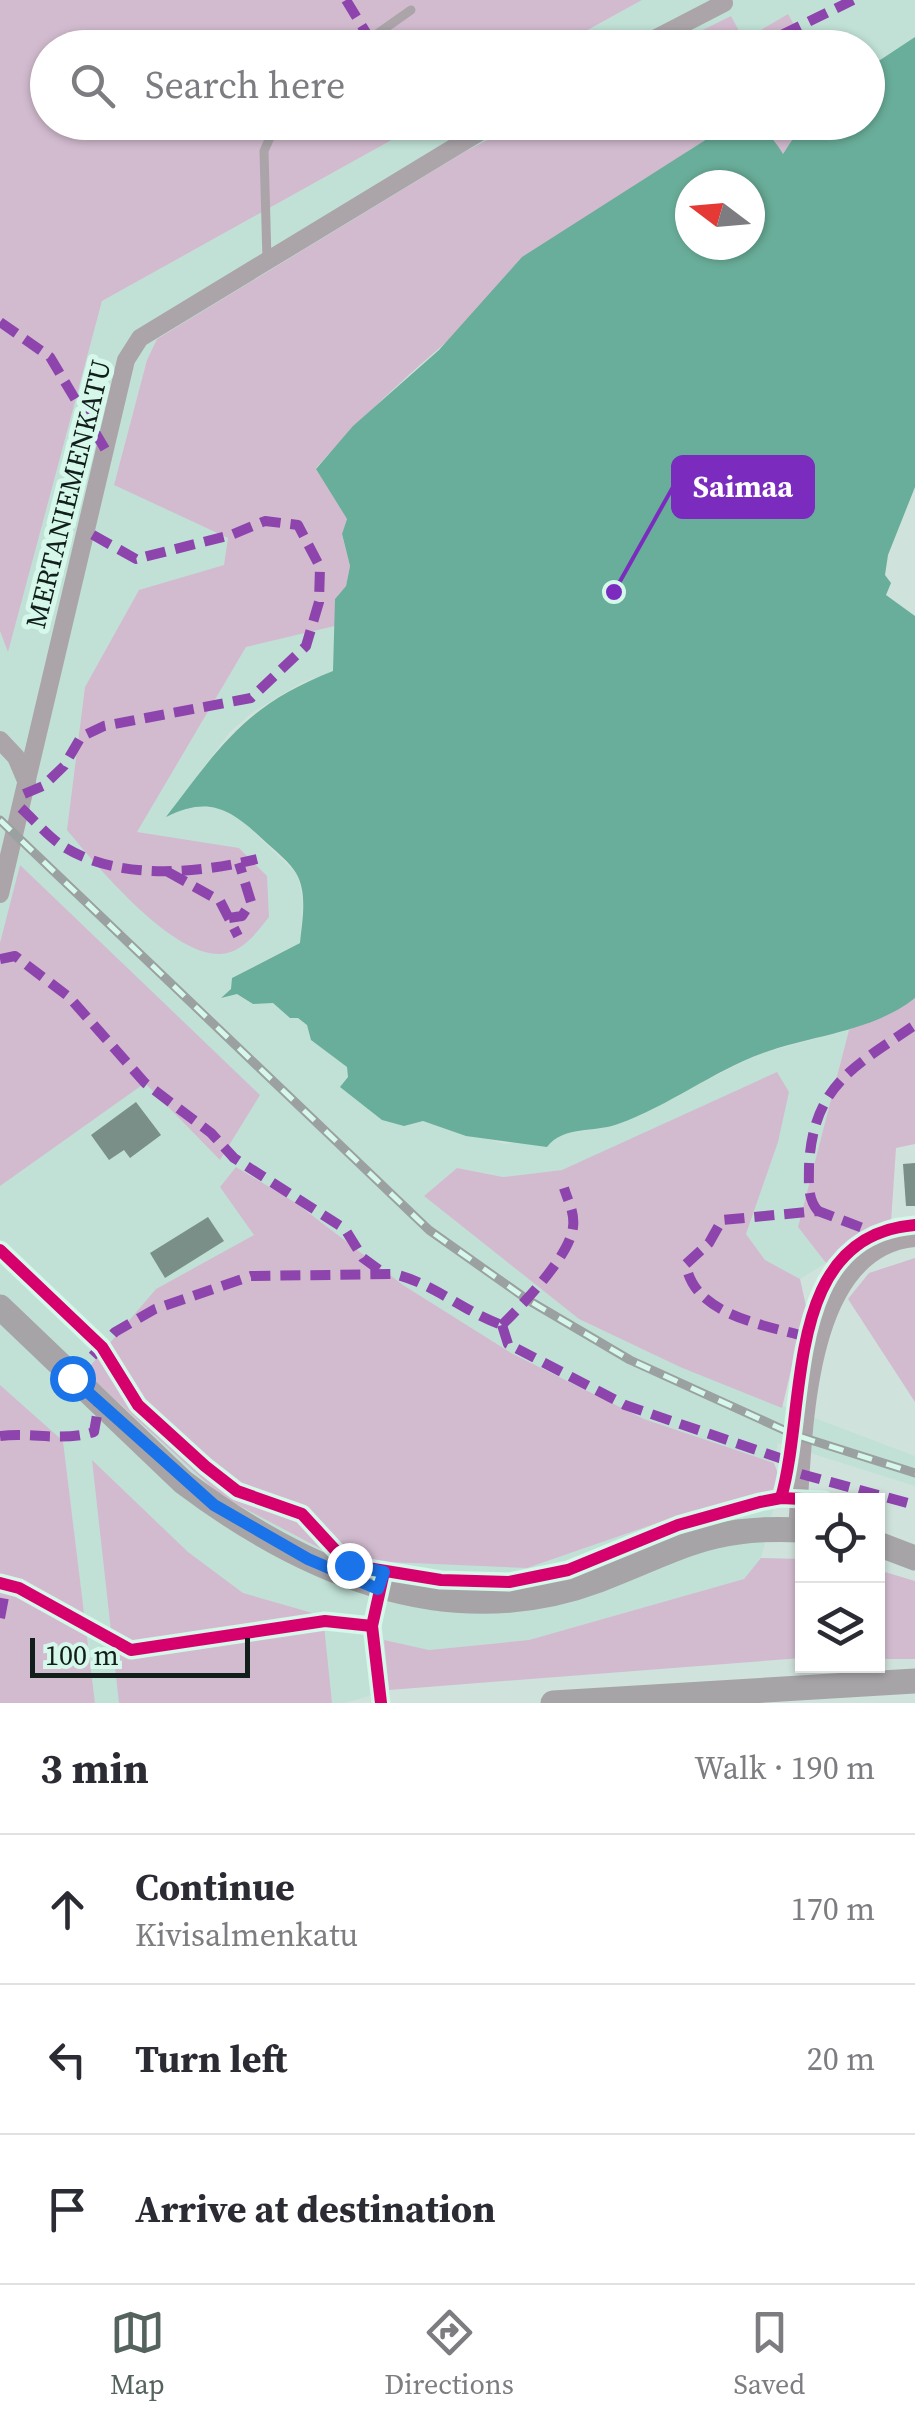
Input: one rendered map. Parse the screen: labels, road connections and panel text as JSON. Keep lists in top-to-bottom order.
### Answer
{
  "streets": {
    "street": ["MERTANIEMENKATU"]
  },
  "places": ["Saimaa"],
  "scale_bar": "100 m",
  "north": "left",
  "page": {
    "search": "Search here",
    "scale": "100 m",
    "heading": ["3 min", "Walk · 190 m"],
    "list": [
      ["Continue", "Kivisalmenkatu", "170 m"],
      ["Turn left", "20 m"],
      "Arrive at destination"
    ],
    "nav": ["Map", "Directions", "Saved"]
  }
}
